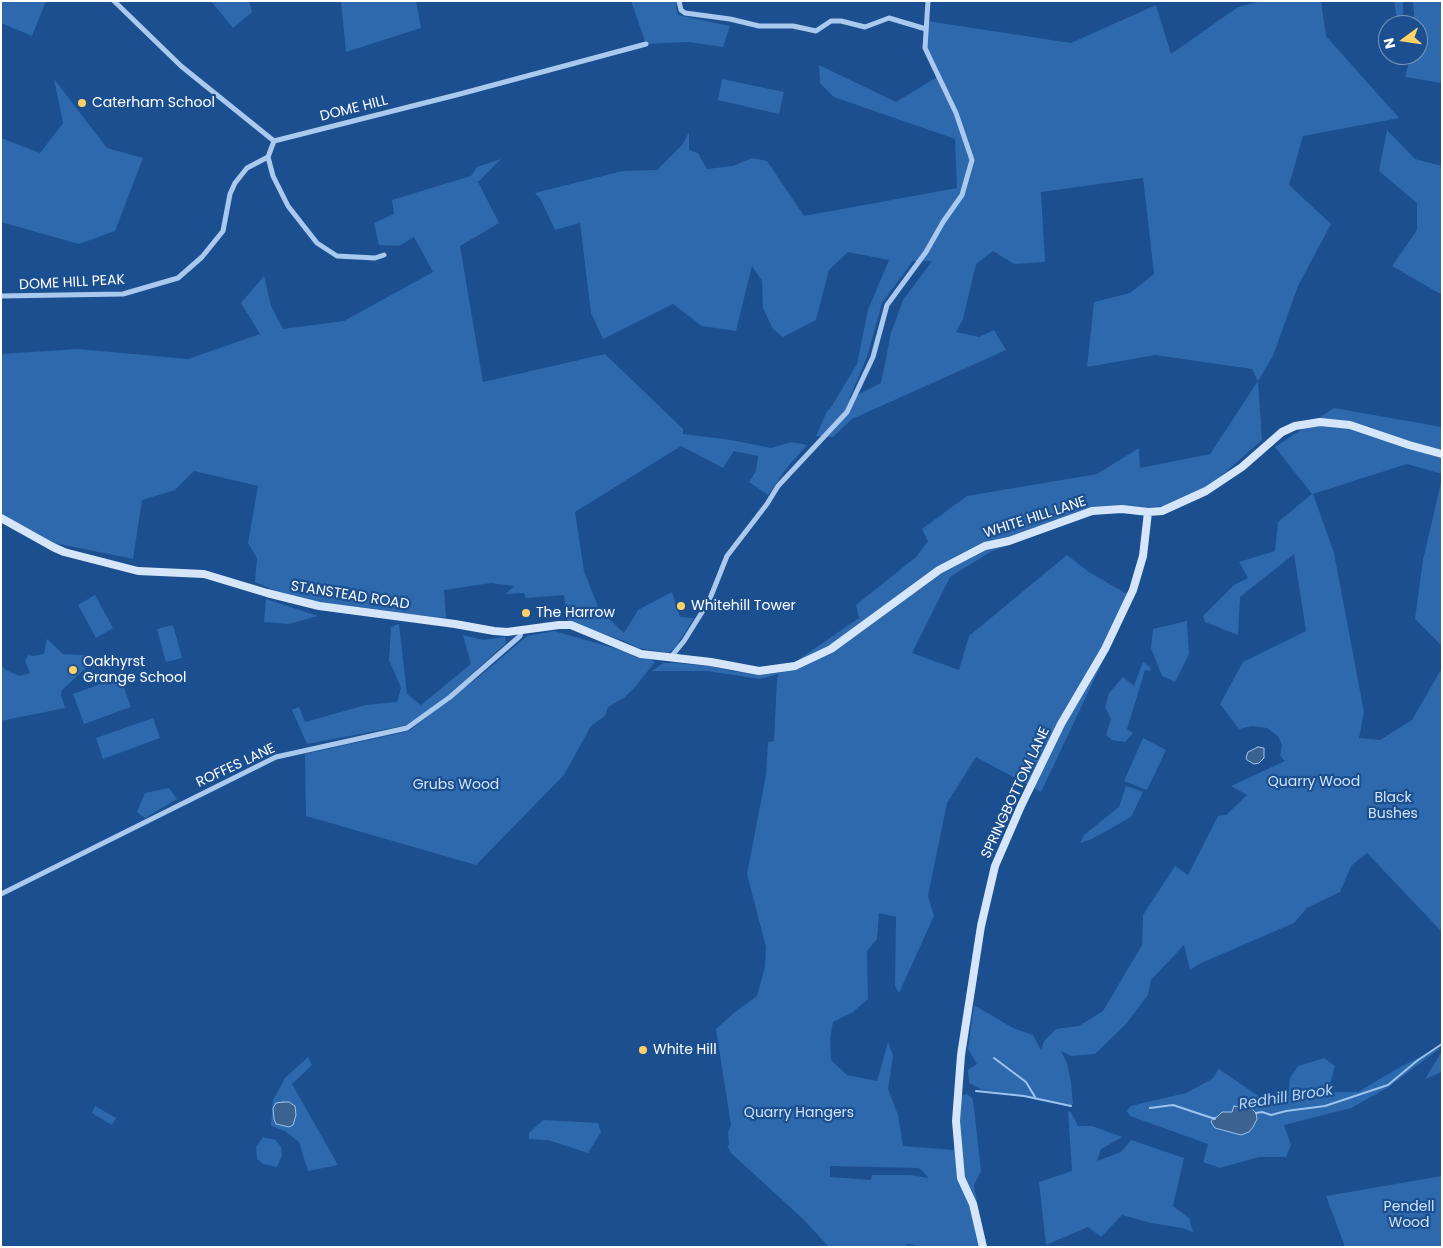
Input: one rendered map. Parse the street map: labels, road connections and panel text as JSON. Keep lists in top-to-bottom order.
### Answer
{
  "streets": {
    "street": [
      "DOME HILL",
      "DOME HILL PEAK",
      "WHITE HILL LANE",
      "STANSTEAD ROAD",
      "ROFFES LANE",
      "SPRINGBOTTOM LANE"
    ]
  },
  "crossings": [
    ["WHITE HILL LANE", "STANSTEAD ROAD"],
    ["WHITE HILL LANE", "SPRINGBOTTOM LANE"],
    ["STANSTEAD ROAD", "ROFFES LANE"]
  ],
  "water": ["Redhill Brook"],
  "parks": [
    "Quarry Wood",
    "Grubs Wood",
    "Black Bushes",
    "Quarry Hangers",
    "Pendell Wood"
  ],
  "places": [
    "Caterham School",
    "Whitehill Tower",
    "The Harrow",
    "Oakhyrst Grange School",
    "White Hill"
  ],
  "north": "left"
}
